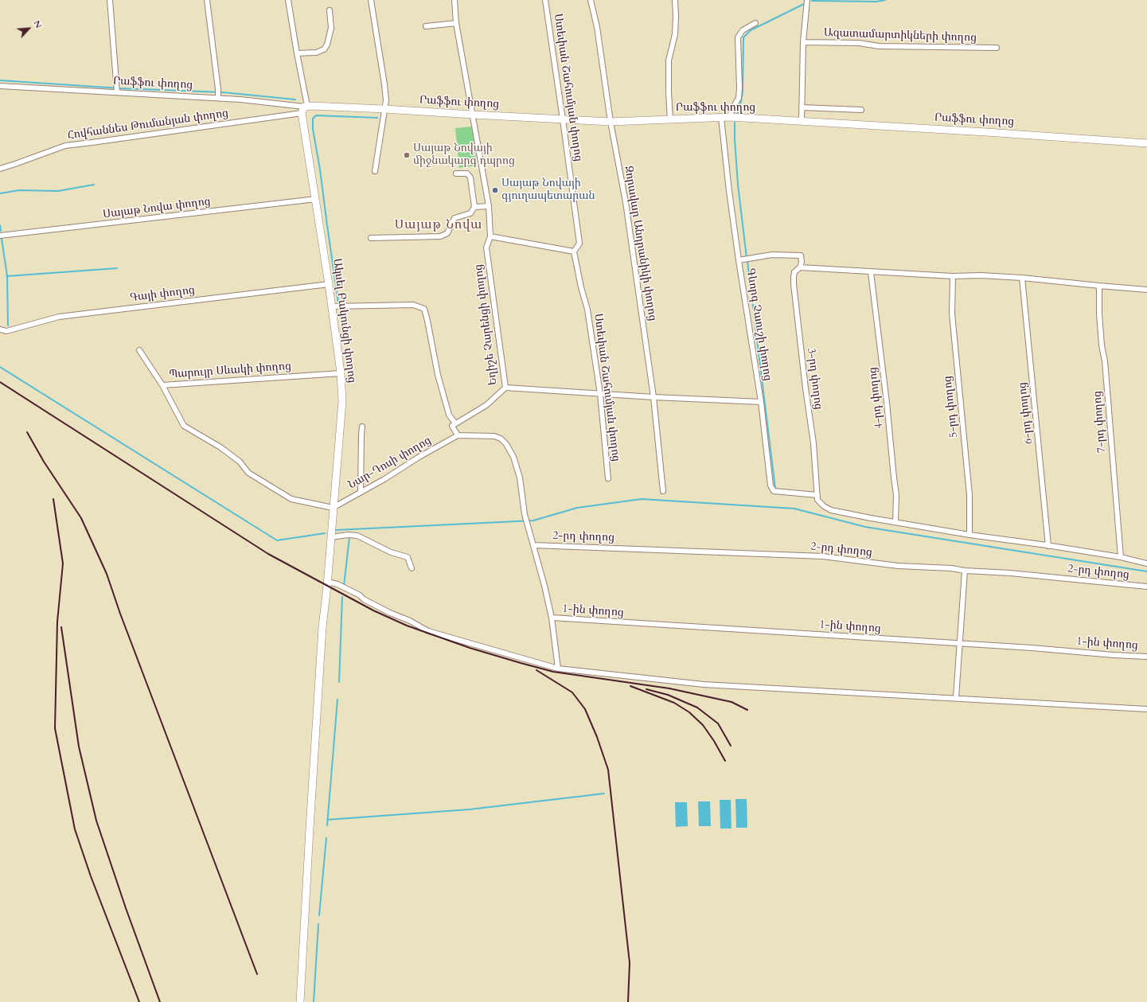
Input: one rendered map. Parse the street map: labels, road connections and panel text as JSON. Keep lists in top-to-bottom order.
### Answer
{
  "streets": {
    "main road": ["Րաֆֆու փողոց", "Ակսել Բակունցի փողոց"],
    "street": [
      "Ազատամարտիկների փողոց",
      "Ստեփան Շահումյան փողոց",
      "Հովհաննես Թումանյան փողոց",
      "Սայաթ Նովա փողոց",
      "Զորավար Անդրանիկի փողոց",
      "Գայի փողոց",
      "Եղիշե Չարենցի փողոց",
      "Գևորգ Չաուշի փողոց",
      "Պարույր Սևակի փողոց",
      "3-րդ փողոց",
      "4-րդ փողոց",
      "5-րդ փողոց",
      "6-րդ փողոց",
      "7-րդ փողոց",
      "Նար-Դոսի փողոց",
      "2-րդ փողոց",
      "1-ին փողոց"
    ]
  },
  "crossings": [
    ["Րաֆֆու փողոց", "Ստեփան Շահումյան փողոց"],
    ["Րաֆֆու փողոց", "Հովհաննես Թումանյան փողոց"],
    ["Րաֆֆու փողոց", "Զորավար Անդրանիկի փողոց"],
    ["Րաֆֆու փողոց", "Ակսել Բակունցի փողոց"],
    ["Րաֆֆու փողոց", "Եղիշե Չարենցի փողոց"],
    ["Րաֆֆու փողոց", "Գևորգ Չաուշի փողոց"],
    ["Հովհաննես Թումանյան փողոց", "Ակսել Բակունցի փողոց"],
    ["Սայաթ Նովա փողոց", "Ակսել Բակունցի փողոց"],
    ["Գայի փողոց", "Ակսել Բակունցի փողոց"],
    ["Ակսել Բակունցի փողոց", "Պարույր Սևակի փողոց"],
    ["Ակսել Բակունցի փողոց", "Նար-Դոսի փողոց"],
    ["Գևորգ Չաուշի փողոց", "3-րդ փողոց"]
  ],
  "districts": ["Սայաթ Նովա"],
  "places": ["Սայաթ Նովայի միջնակարգ դպրոց", "Սայաթ Նովայի գյուղապետարան"],
  "north": "top right"
}
